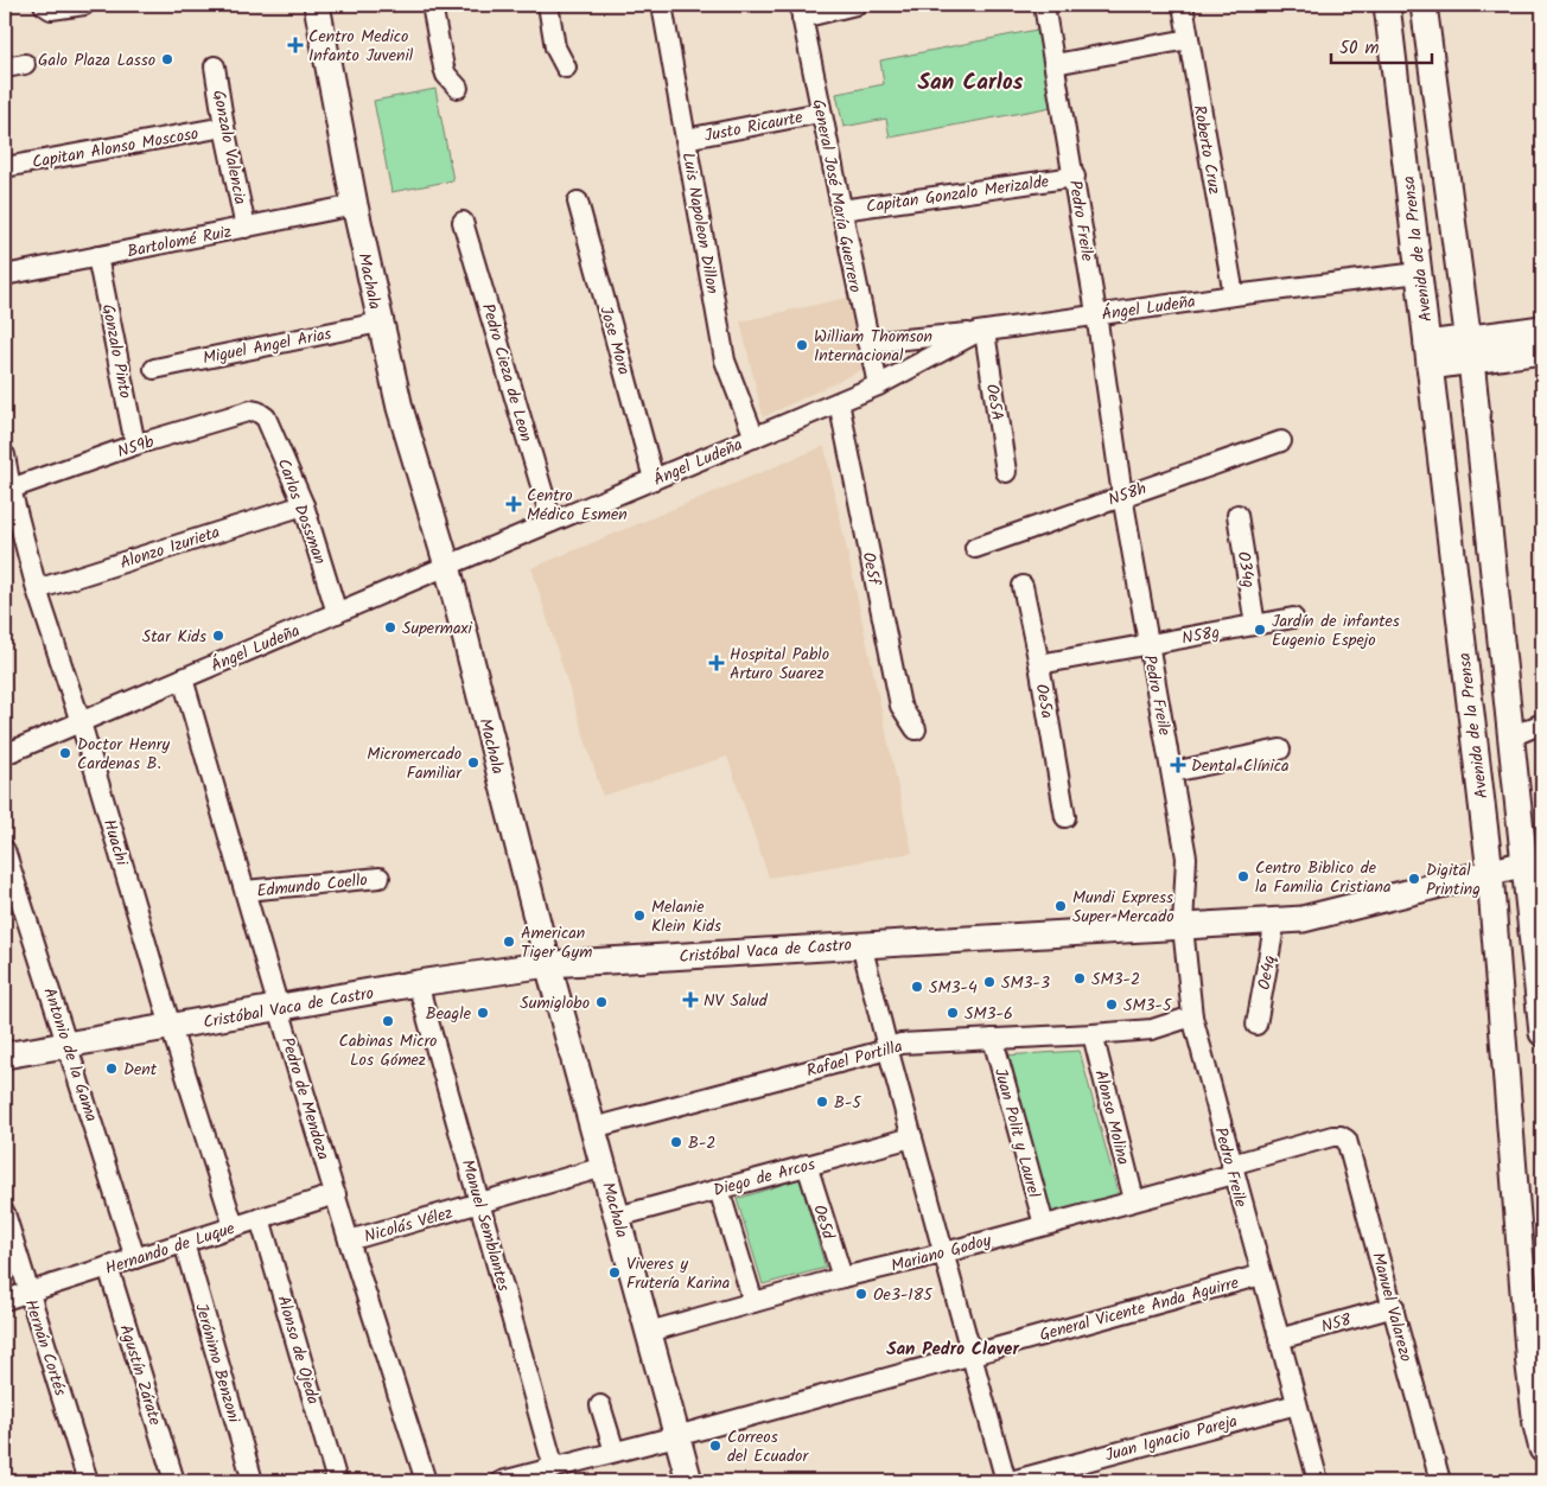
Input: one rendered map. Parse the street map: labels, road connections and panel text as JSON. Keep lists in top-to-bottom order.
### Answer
{
  "streets": {
    "main road": ["Avenida de la Prensa", "Machala", "Cristóbal Vaca de Castro"],
    "street": [
      "Justo Ricaurte",
      "Capitan Alonso Moscoso",
      "Gonzalo Valencia",
      "Roberto Cruz",
      "Capitan Gonzalo Merizalde",
      "General José María Guerrero",
      "Pedro Freile",
      "Luis Napoleon Dillon",
      "Bartolomé Ruiz",
      "Ángel Ludeña",
      "Jose Mora",
      "Miguel Angel Arias",
      "Gonzalo Pinto",
      "Pedro Cieza de Leon",
      "Oe5A",
      "N59b",
      "N58h",
      "Carlos Dossman",
      "Alonzo Izurieta",
      "Oe5f",
      "O34g",
      "N58g",
      "Oe5a",
      "Huachi",
      "Edmundo Coello",
      "Oe4q",
      "Antonio de la Gama",
      "Rafael Portilla",
      "Pedro de Mendoza",
      "Alonso Molina",
      "Juan Polit y Laurel",
      "Diego de Arcos",
      "Oe5d",
      "Nicolás Vélez",
      "Manuel Semblantes",
      "Hernando de Luque",
      "Mariano Godoy",
      "Manuel Valarezo",
      "General Vicente Anda Aguirre",
      "N58",
      "Hernán Cortés",
      "Alonso de Ojeda",
      "Jerónimo Benzoni",
      "Agustín Zárate",
      "Juan Ignacio Pareja"
    ]
  },
  "crossings": [
    ["Justo Ricaurte", "General José María Guerrero"],
    ["Justo Ricaurte", "Luis Napoleon Dillon"],
    ["Capitan Alonso Moscoso", "Gonzalo Valencia"],
    ["Gonzalo Valencia", "Bartolomé Ruiz"],
    ["Roberto Cruz", "Ángel Ludeña"],
    ["Capitan Gonzalo Merizalde", "General José María Guerrero"],
    ["Capitan Gonzalo Merizalde", "Pedro Freile"],
    ["General José María Guerrero", "Ángel Ludeña"],
    ["Pedro Freile", "Ángel Ludeña"],
    ["Pedro Freile", "N58h"],
    ["Pedro Freile", "N58g"],
    ["Pedro Freile", "Cristóbal Vaca de Castro"],
    ["Pedro Freile", "Rafael Portilla"],
    ["Pedro Freile", "Mariano Godoy"],
    ["Pedro Freile", "General Vicente Anda Aguirre"],
    ["Pedro Freile", "N58"],
    ["Pedro Freile", "Juan Ignacio Pareja"],
    ["Luis Napoleon Dillon", "Ángel Ludeña"],
    ["Bartolomé Ruiz", "Machala"],
    ["Bartolomé Ruiz", "Gonzalo Pinto"],
    ["Avenida de la Prensa", "Ángel Ludeña"],
    ["Avenida de la Prensa", "Cristóbal Vaca de Castro"],
    ["Machala", "Ángel Ludeña"],
    ["Machala", "Miguel Angel Arias"],
    ["Machala", "Cristóbal Vaca de Castro"],
    ["Machala", "Rafael Portilla"],
    ["Machala", "Diego de Arcos"],
    ["Machala", "Nicolás Vélez"],
    ["Machala", "Mariano Godoy"],
    ["Machala", "General Vicente Anda Aguirre"],
    ["Ángel Ludeña", "Jose Mora"],
    ["Ángel Ludeña", "Pedro Cieza de Leon"],
    ["Ángel Ludeña", "Oe5A"],
    ["Ángel Ludeña", "Carlos Dossman"],
    ["Ángel Ludeña", "Oe5f"],
    ["Ángel Ludeña", "Huachi"],
    ["Ángel Ludeña", "Pedro de Mendoza"],
    ["Gonzalo Pinto", "N59b"],
    ["N59b", "Carlos Dossman"],
    ["N59b", "Huachi"],
    ["Carlos Dossman", "Alonzo Izurieta"],
    ["Alonzo Izurieta", "Huachi"],
    ["O34g", "N58g"],
    ["N58g", "Oe5a"],
    ["Huachi", "Cristóbal Vaca de Castro"],
    ["Huachi", "Hernando de Luque"],
    ["Edmundo Coello", "Pedro de Mendoza"],
    ["Cristóbal Vaca de Castro", "Oe4q"],
    ["Cristóbal Vaca de Castro", "Antonio de la Gama"],
    ["Cristóbal Vaca de Castro", "Pedro de Mendoza"],
    ["Cristóbal Vaca de Castro", "Manuel Semblantes"],
    ["Antonio de la Gama", "Hernando de Luque"],
    ["Rafael Portilla", "Alonso Molina"],
    ["Rafael Portilla", "Juan Polit y Laurel"],
    ["Pedro de Mendoza", "Nicolás Vélez"],
    ["Pedro de Mendoza", "Hernando de Luque"],
    ["Alonso Molina", "Mariano Godoy"],
    ["Juan Polit y Laurel", "Mariano Godoy"],
    ["Diego de Arcos", "Oe5d"],
    ["Oe5d", "Mariano Godoy"],
    ["Nicolás Vélez", "Manuel Semblantes"],
    ["Manuel Semblantes", "General Vicente Anda Aguirre"],
    ["Hernando de Luque", "Hernán Cortés"],
    ["Hernando de Luque", "Alonso de Ojeda"],
    ["Hernando de Luque", "Jerónimo Benzoni"],
    ["Hernando de Luque", "Agustín Zárate"],
    ["Mariano Godoy", "Manuel Valarezo"],
    ["Manuel Valarezo", "N58"]
  ],
  "districts": ["San Carlos", "San Pedro Claver"],
  "places": {
    "health": [
      "Centro Medico Infanto Juvenil",
      "Centro Médico Esmen",
      "Hospital Pablo Arturo Suarez",
      "Dental Clínica",
      "NV Salud"
    ],
    "other": [
      "Galo Plaza Lasso",
      "William Thomson Internacional",
      "Supermaxi",
      "Jardín de infantes Eugenio Espejo",
      "Star Kids",
      "Doctor Henry Cardenas B.",
      "Micromercado Familiar",
      "Centro Biblico de la Familia Cristiana",
      "Digital Printing",
      "Mundi Express Super Mercado",
      "Melanie Klein Kids",
      "American Tiger Gym",
      "SM3-2",
      "SM3-3",
      "SM3-4",
      "Sumiglobo",
      "SM3-5",
      "Beagle",
      "SM3-6",
      "Cabinas Micro Los Gómez",
      "Dent",
      "B-5",
      "B-2",
      "Viveres y Frutería Karina",
      "Oe3-185",
      "Correos del Ecuador"
    ]
  },
  "scale_bar": "50 m"
}
